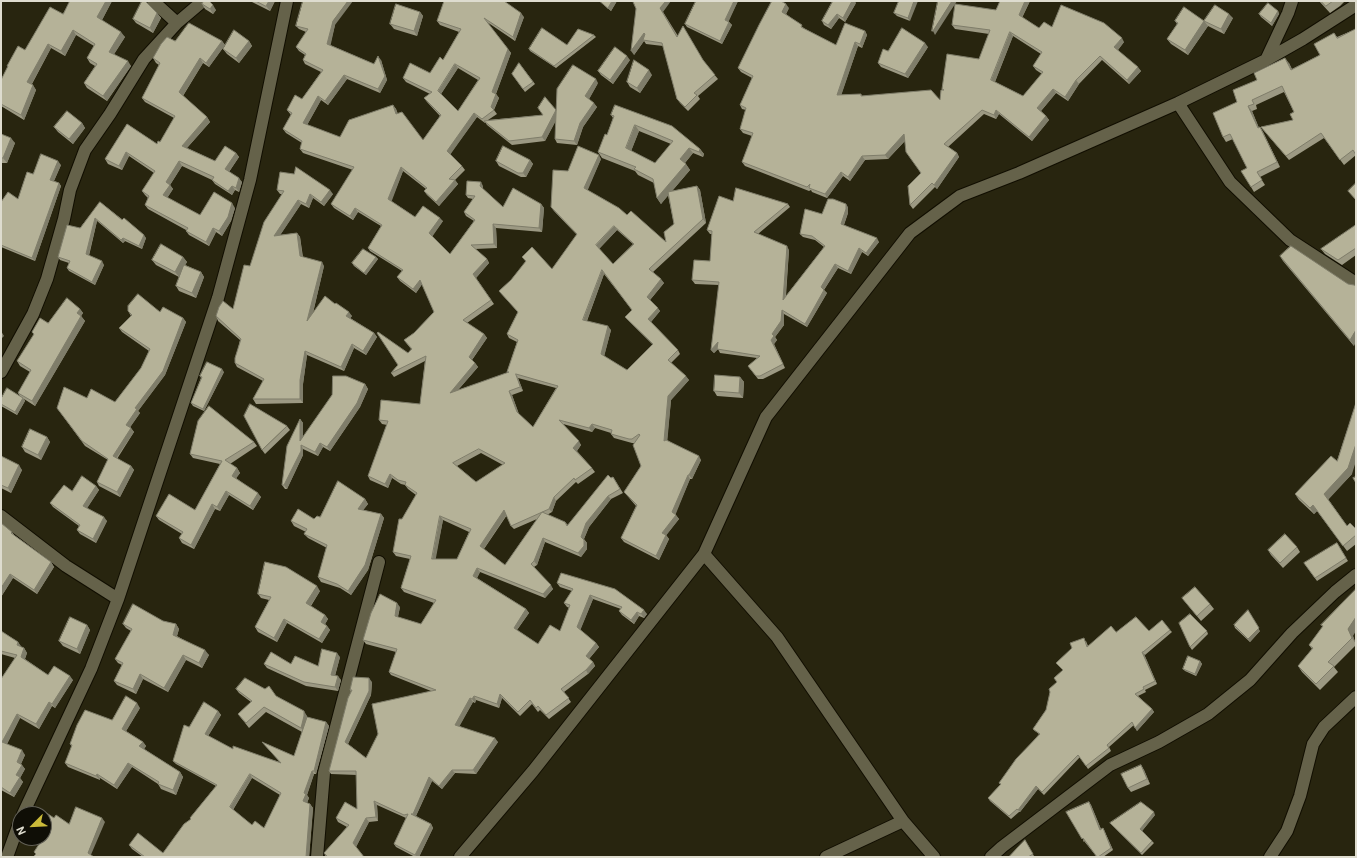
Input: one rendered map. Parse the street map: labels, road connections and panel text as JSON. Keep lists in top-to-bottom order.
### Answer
{
  "north": "bottom left"
}
